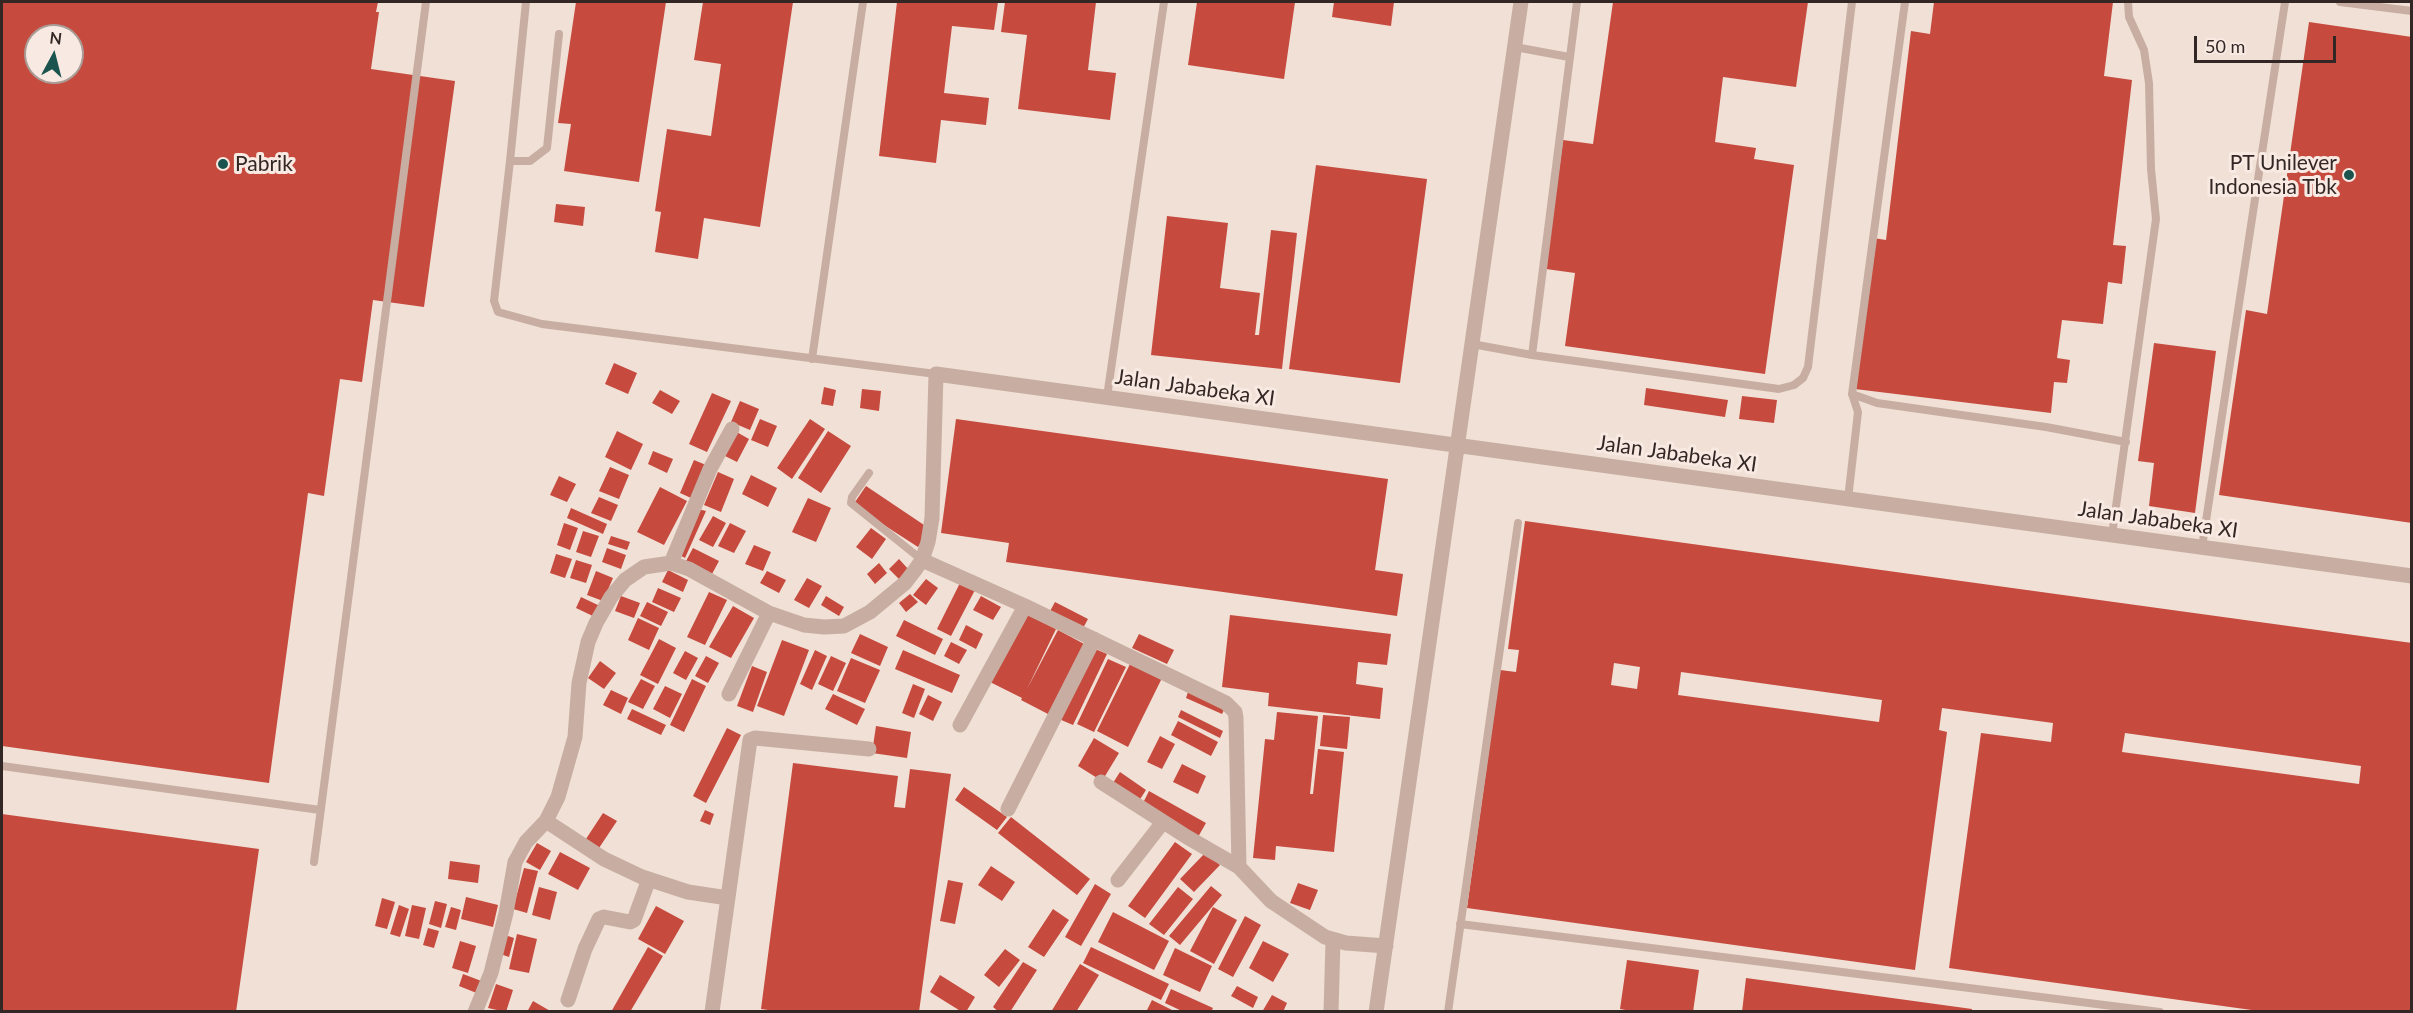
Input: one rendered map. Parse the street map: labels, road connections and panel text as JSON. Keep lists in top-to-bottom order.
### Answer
{
  "streets": {
    "street": ["Jalan Jababeka XI"]
  },
  "places": ["Pabrik", "PT Unilever Indonesia Tbk"],
  "scale_bar": "50 m",
  "north": "top"
}
